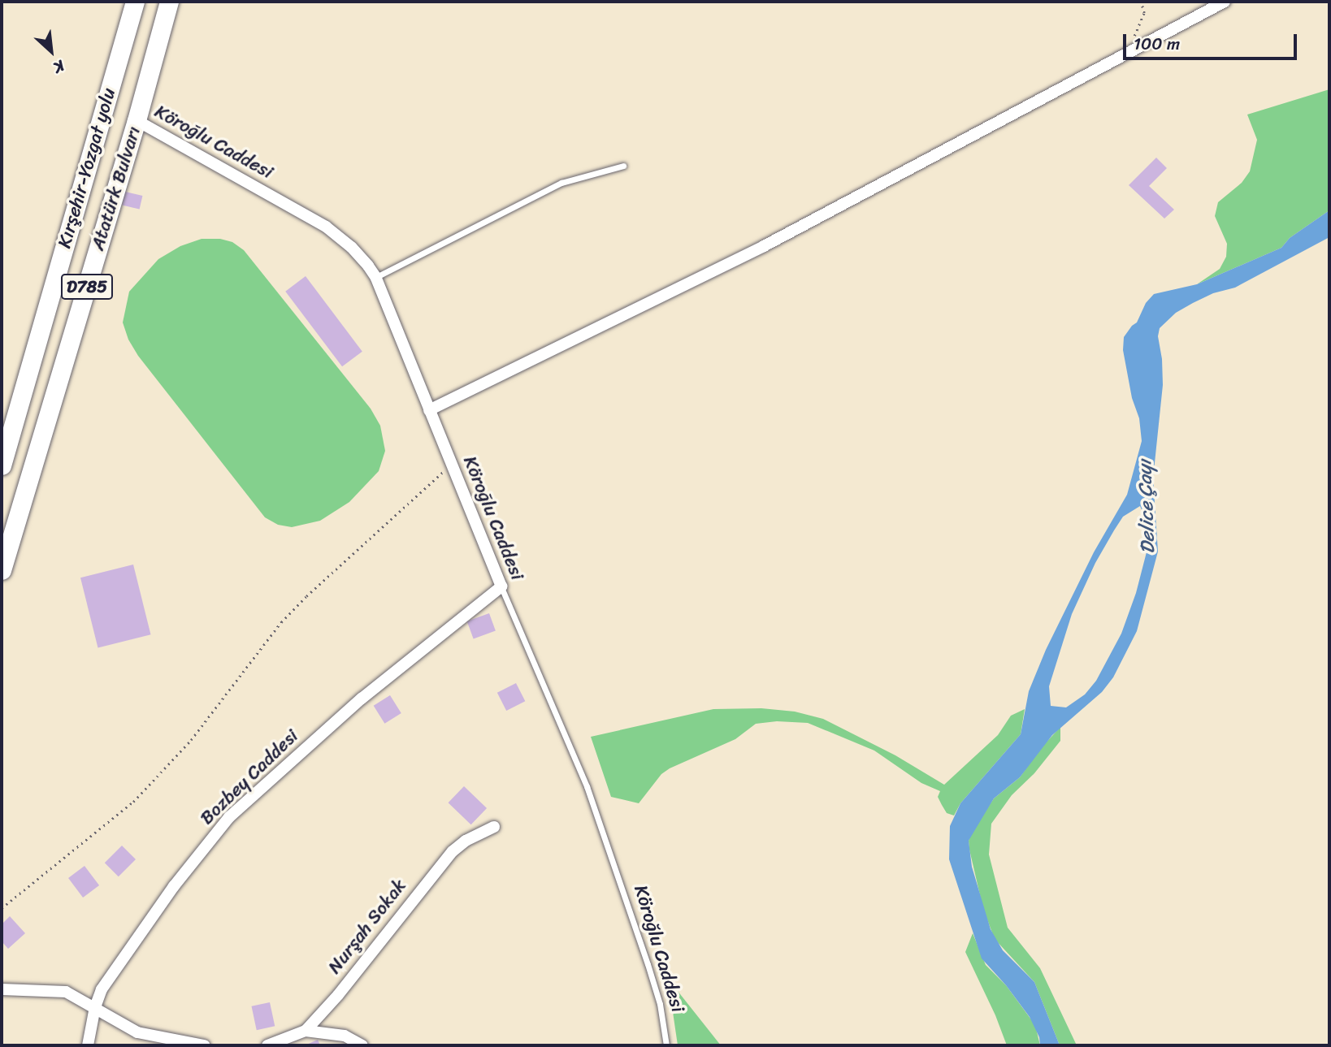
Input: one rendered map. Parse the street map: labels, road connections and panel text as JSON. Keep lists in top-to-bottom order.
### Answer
{
  "streets": {
    "main road": ["Kırşehir-Yozgat yolu", "Atatürk Bulvarı", "D785"],
    "street": ["Köroğlu Caddesi", "Bozbey Caddesi", "Nurşah Sokak"]
  },
  "crossings": [
    ["Köroğlu Caddesi", "Atatürk Bulvarı"],
    ["Köroğlu Caddesi", "Bozbey Caddesi"]
  ],
  "water": ["Delice Çayı"],
  "scale_bar": "100 m",
  "north": "bottom right"
}
